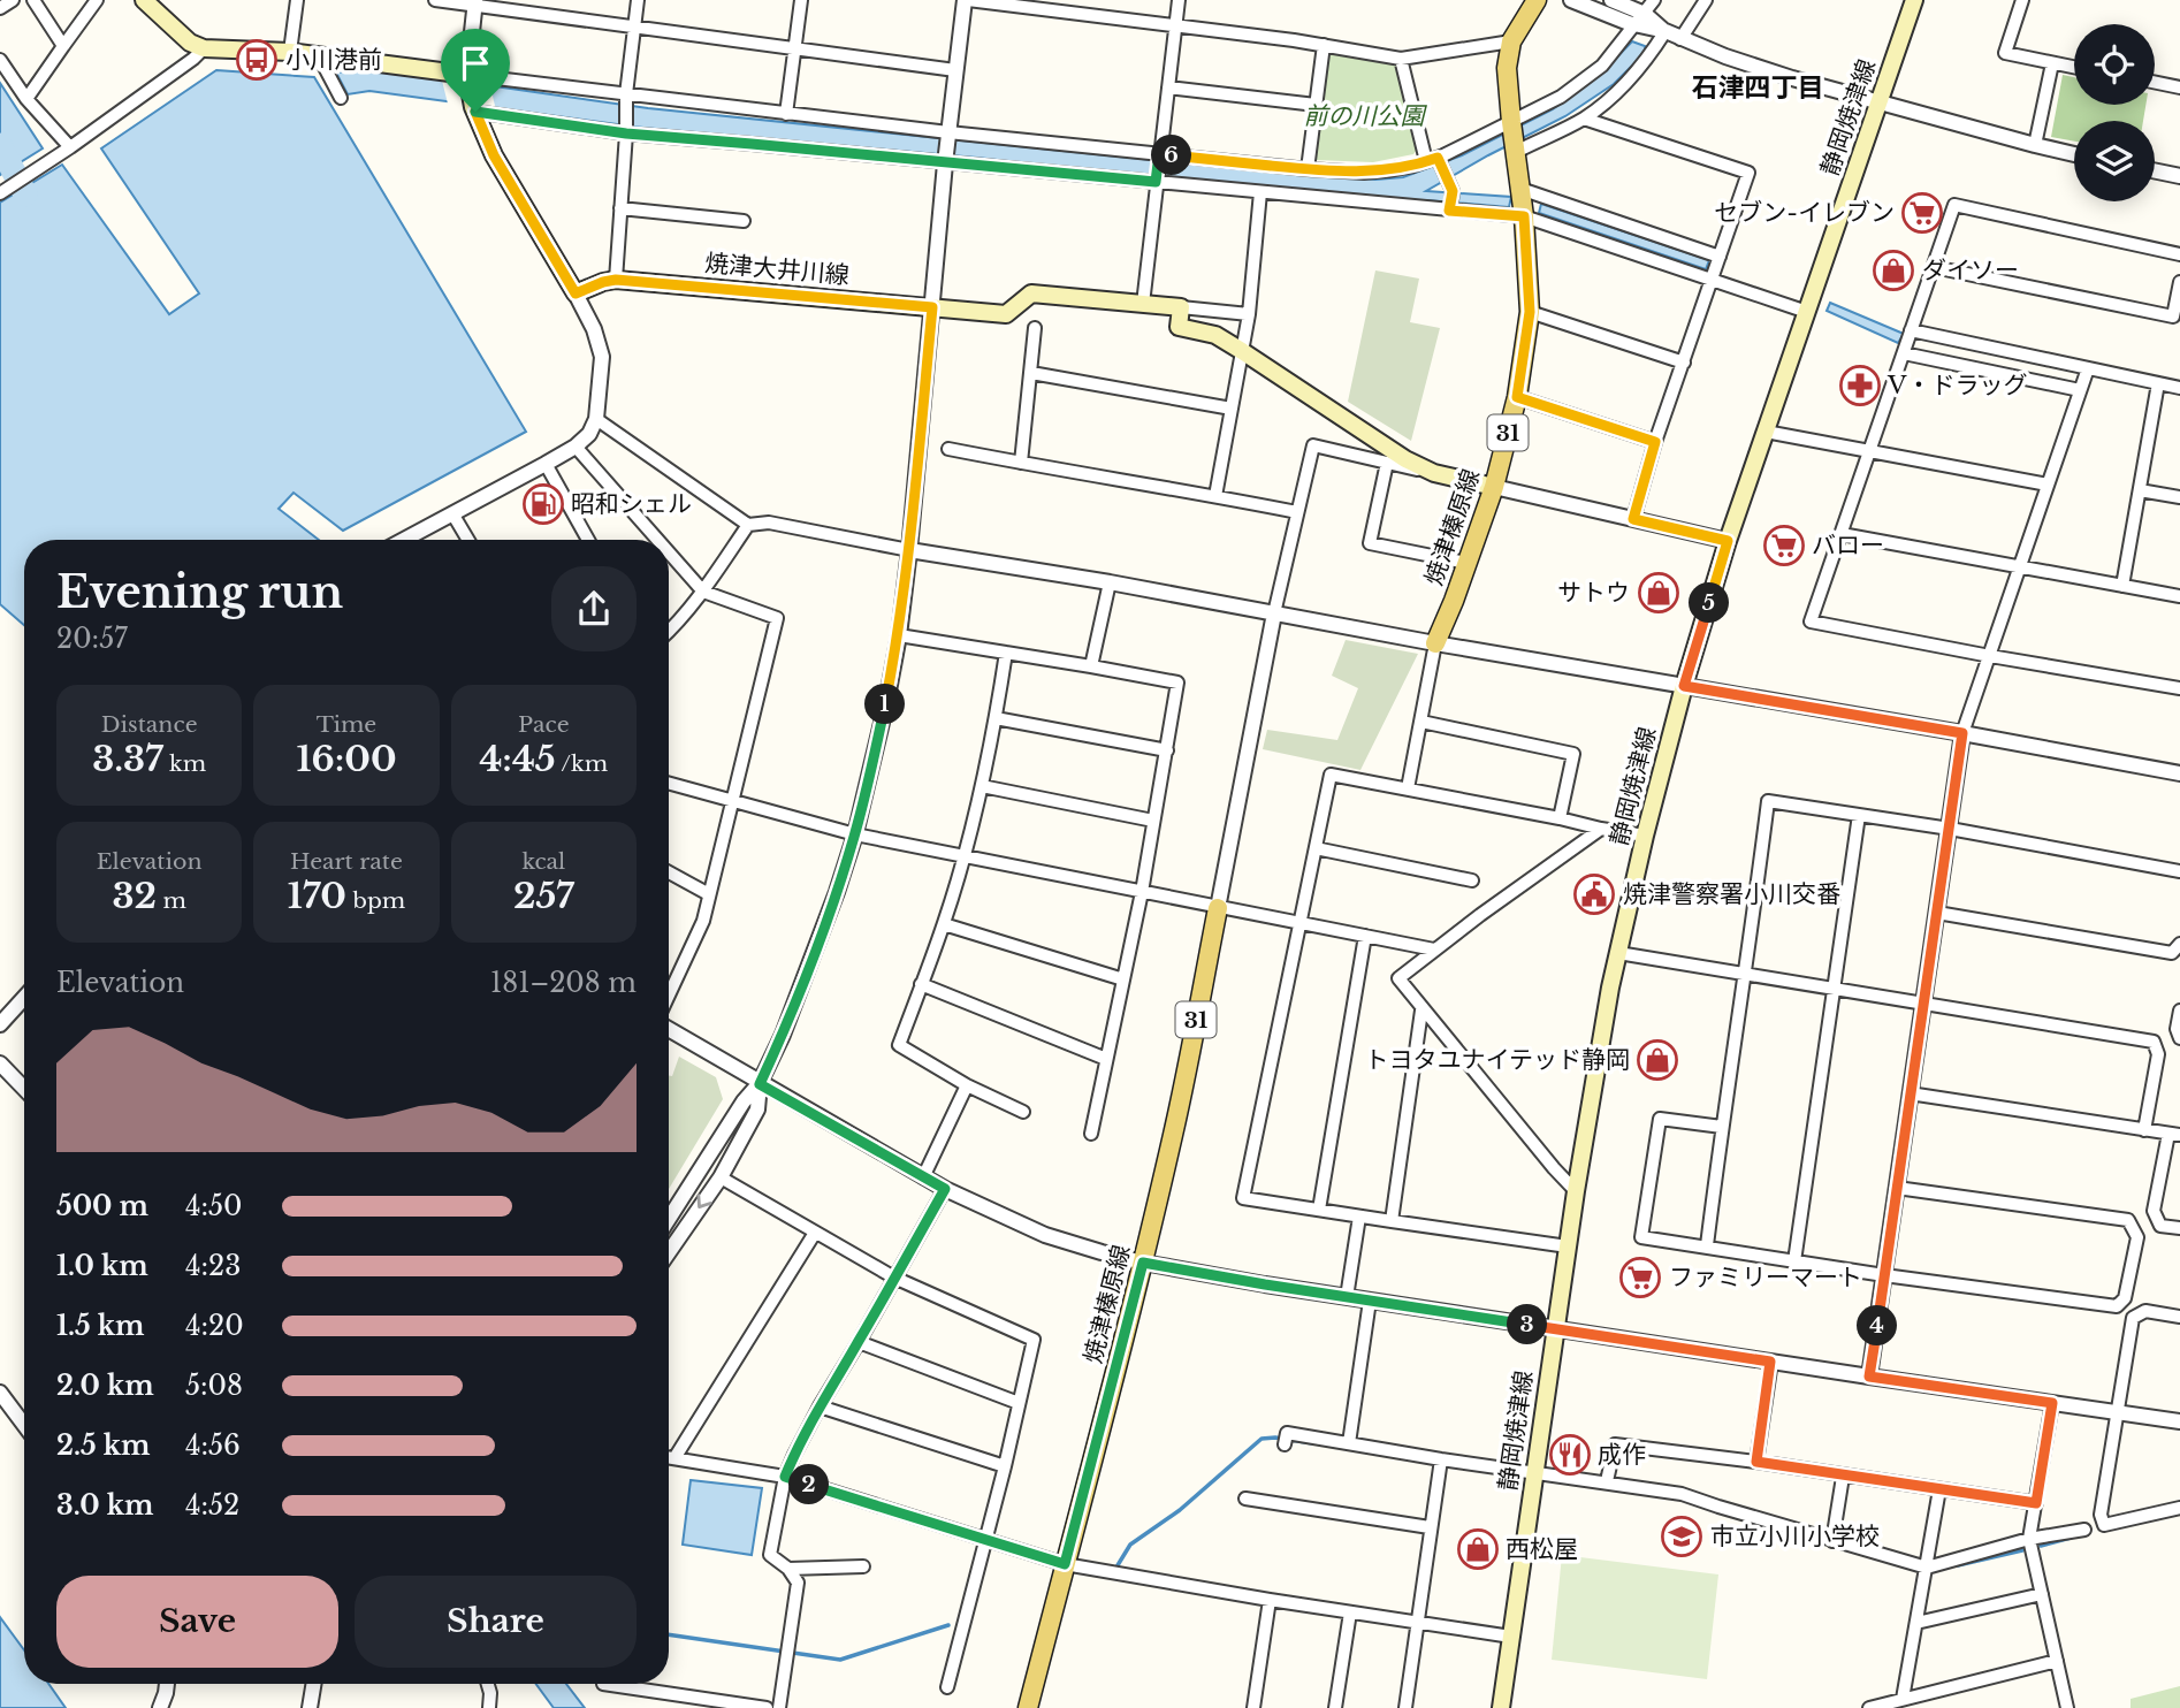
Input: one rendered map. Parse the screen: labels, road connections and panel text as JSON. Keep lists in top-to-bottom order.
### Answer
{
  "streets": {
    "main road": [
      "静岡焼津線",
      "焼津大井川線",
      "31",
      "焼津榛原線"
    ]
  },
  "districts": ["石津四丁目"],
  "parks": ["前の川公園"],
  "places": {
    "bus stop": ["小川港前"],
    "supermarket": ["セブン-イレブン", "バロー", "ファミリーマート"],
    "shop": [
      "ダイソー",
      "サトウ",
      "トヨタユナイテッド静岡",
      "西松屋"
    ],
    "pharmacy": ["V・ドラッグ"],
    "fuel station": ["昭和シェル"],
    "public building": ["焼津警察署小川交番"],
    "restaurant": ["成作"],
    "school or university": ["市立小川小学校"]
  },
  "page": {
    "pins": [
      "6",
      "5",
      "1",
      "3",
      "4",
      "2"
    ],
    "heading": ["Evening run", "20:57"],
    "stats": [
      ["Distance", "3.37 km"],
      ["Time", "16:00"],
      ["Pace", "4:45 /km"],
      ["Elevation", "32 m"],
      ["Heart rate", "170 bpm"],
      ["kcal", "257"]
    ],
    "chart": ["Elevation", "181–208 m"],
    "list": [
      {
        "name": "500 m",
        "note": "4:50"
      },
      {
        "name": "1.0 km",
        "note": "4:23"
      },
      {
        "name": "1.5 km",
        "note": "4:20"
      },
      {
        "name": "2.0 km",
        "note": "5:08"
      },
      {
        "name": "2.5 km",
        "note": "4:56"
      },
      {
        "name": "3.0 km",
        "note": "4:52"
      }
    ],
    "buttons": ["Save", "Share"]
  }
}
